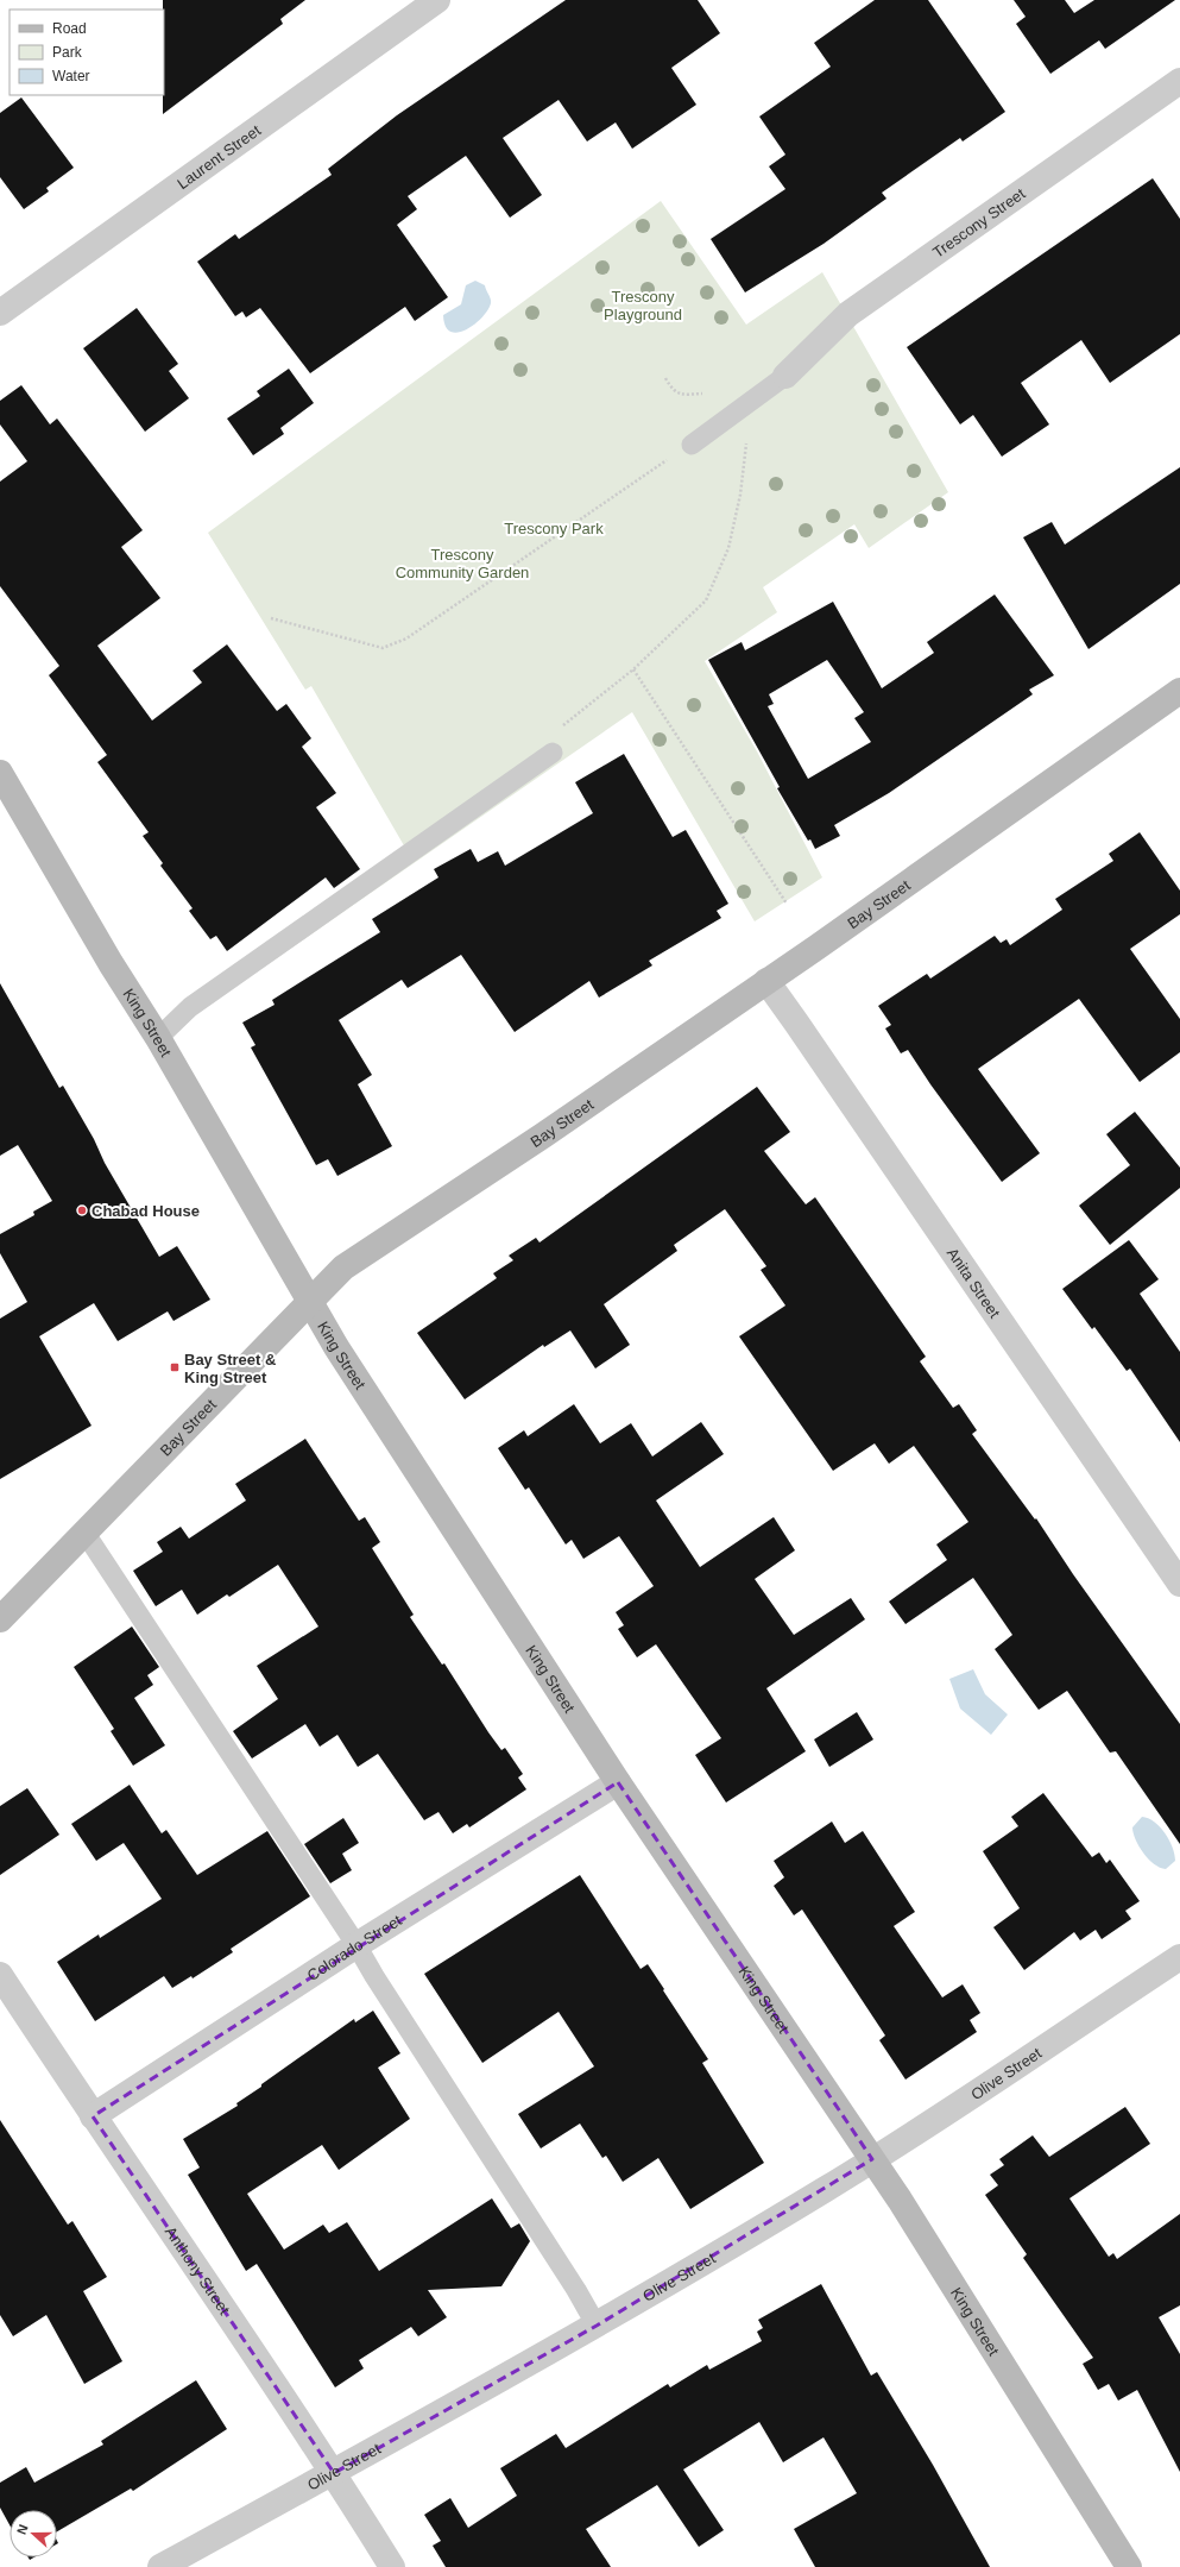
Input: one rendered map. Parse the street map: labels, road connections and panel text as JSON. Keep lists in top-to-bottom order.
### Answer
{
  "streets": {
    "street": [
      "Laurent Street",
      "Trescony Street",
      "Bay Street",
      "King Street",
      "Anita Street",
      "Colorado Street",
      "Olive Street",
      "Anthony Street"
    ]
  },
  "crossings": [
    ["Bay Street", "King Street"],
    ["Bay Street", "Anita Street"],
    ["King Street", "Colorado Street"],
    ["King Street", "Olive Street"],
    ["Colorado Street", "Anthony Street"],
    ["Olive Street", "Anthony Street"]
  ],
  "parks": ["Trescony Playground", "Trescony Park", "Trescony Community Garden"],
  "places": {
    "other": ["Chabad House"],
    "transit": ["Bay Street & King Street"]
  },
  "legend": ["Road", "Park", "Water"],
  "north": "left"
}
